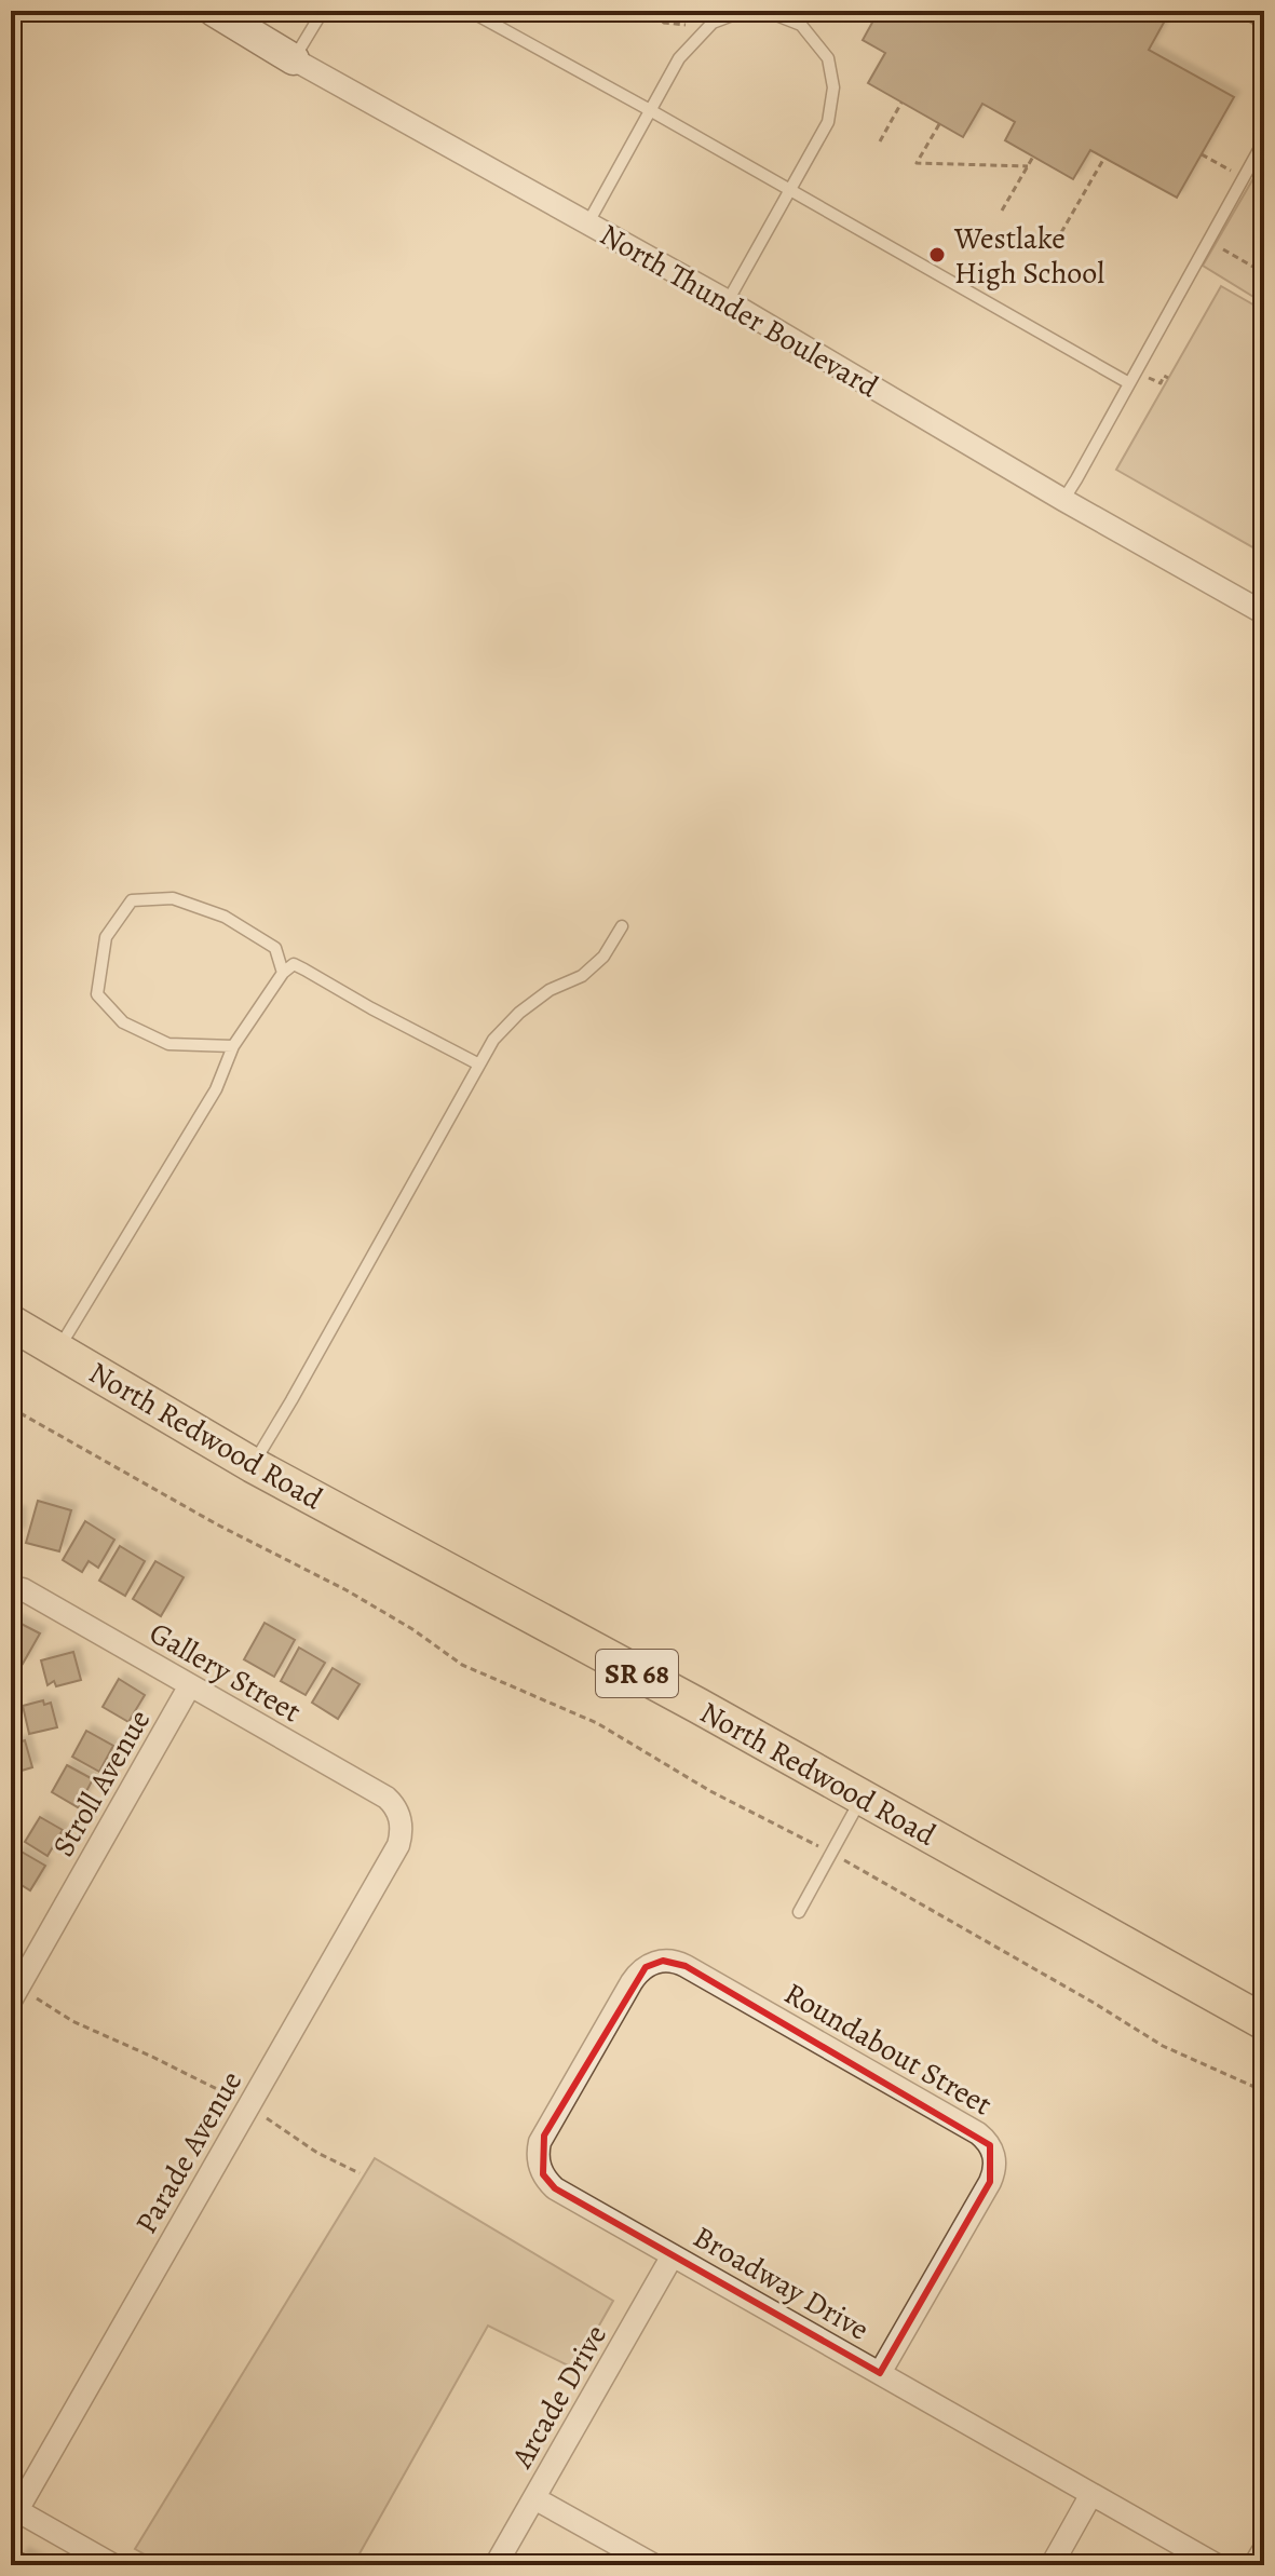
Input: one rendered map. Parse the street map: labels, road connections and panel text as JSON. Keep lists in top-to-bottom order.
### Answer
{
  "streets": {
    "main road": ["North Redwood Road", "SR 68"],
    "street": [
      "North Thunder Boulevard",
      "Gallery Street",
      "Stroll Avenue",
      "Roundabout Street",
      "Parade Avenue",
      "Broadway Drive",
      "Arcade Drive"
    ]
  },
  "crossings": [
    ["Gallery Street", "Stroll Avenue"],
    ["Gallery Street", "Parade Avenue"],
    ["Roundabout Street", "Broadway Drive"],
    ["Broadway Drive", "Arcade Drive"]
  ],
  "places": ["Westlake High School"]
}
